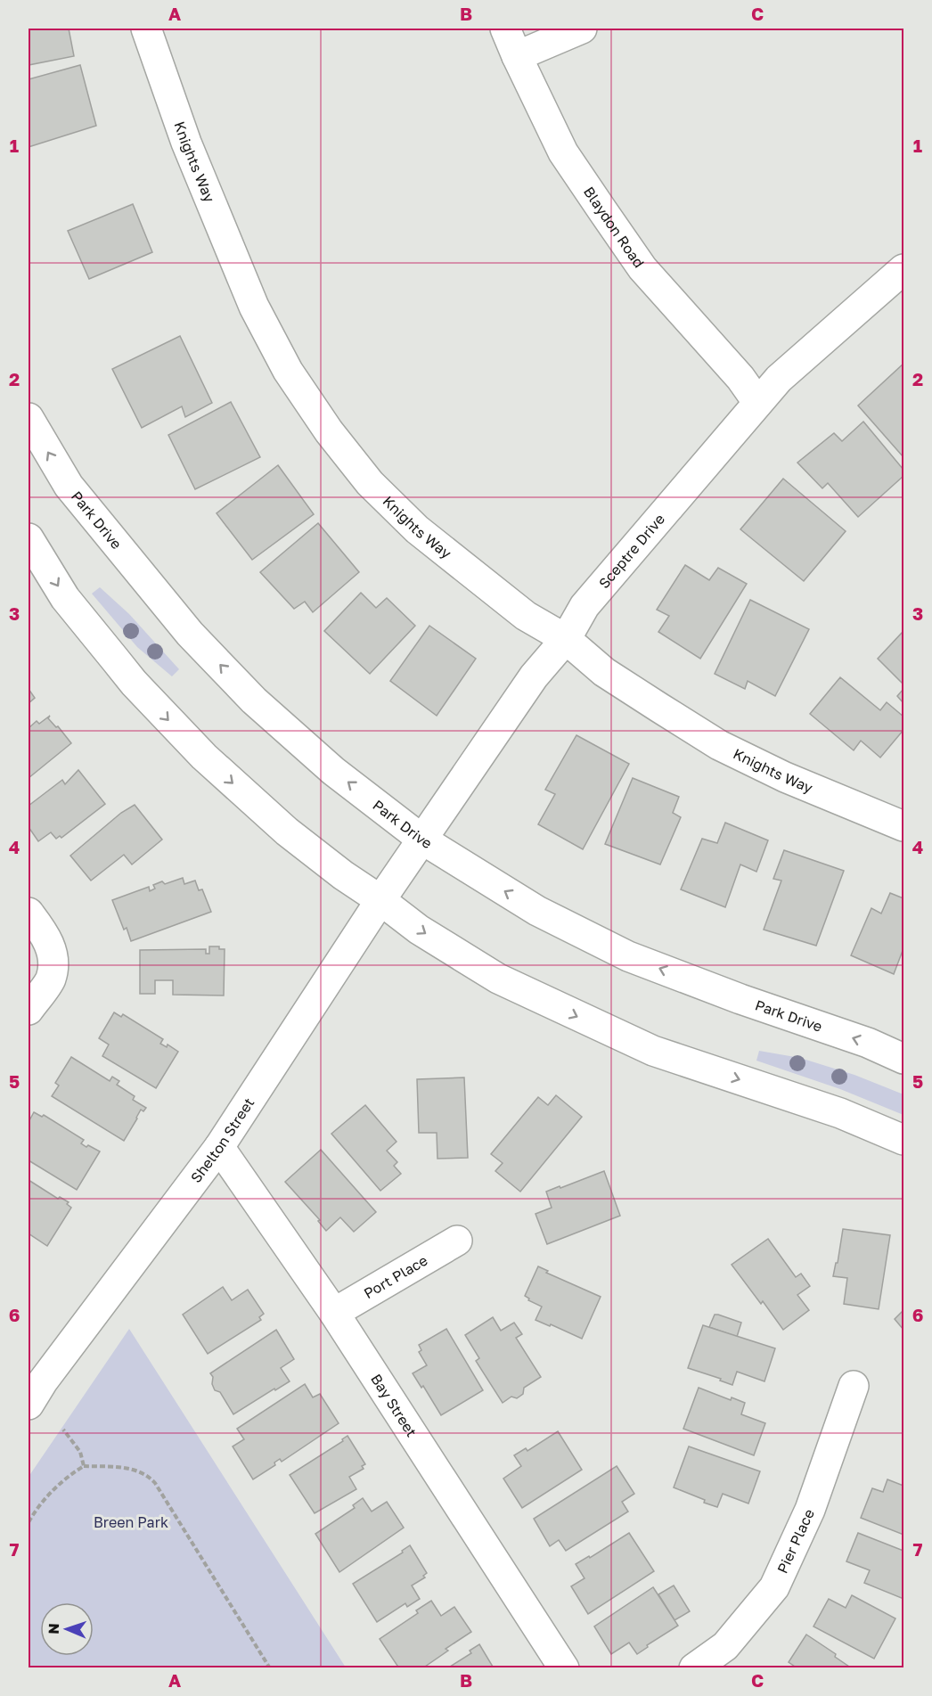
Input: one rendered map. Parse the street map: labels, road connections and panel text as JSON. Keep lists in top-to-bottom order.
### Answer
{
  "streets": {
    "street": [
      "Knights Way",
      "Blaydon Road",
      "Park Drive",
      "Sceptre Drive",
      "Shelton Street",
      "Port Place",
      "Bay Street",
      "Pier Place"
    ]
  },
  "crossings": [
    ["Knights Way", "Sceptre Drive"],
    ["Blaydon Road", "Sceptre Drive"],
    ["Park Drive", "Sceptre Drive"],
    ["Sceptre Drive", "Shelton Street"],
    ["Shelton Street", "Bay Street"],
    ["Port Place", "Bay Street"]
  ],
  "parks": ["Breen Park"],
  "north": "left",
  "grid": {
    "columns": ["A", "B", "C"],
    "rows": [
      "1",
      "2",
      "3",
      "4",
      "5",
      "6",
      "7"
    ]
  }
}
